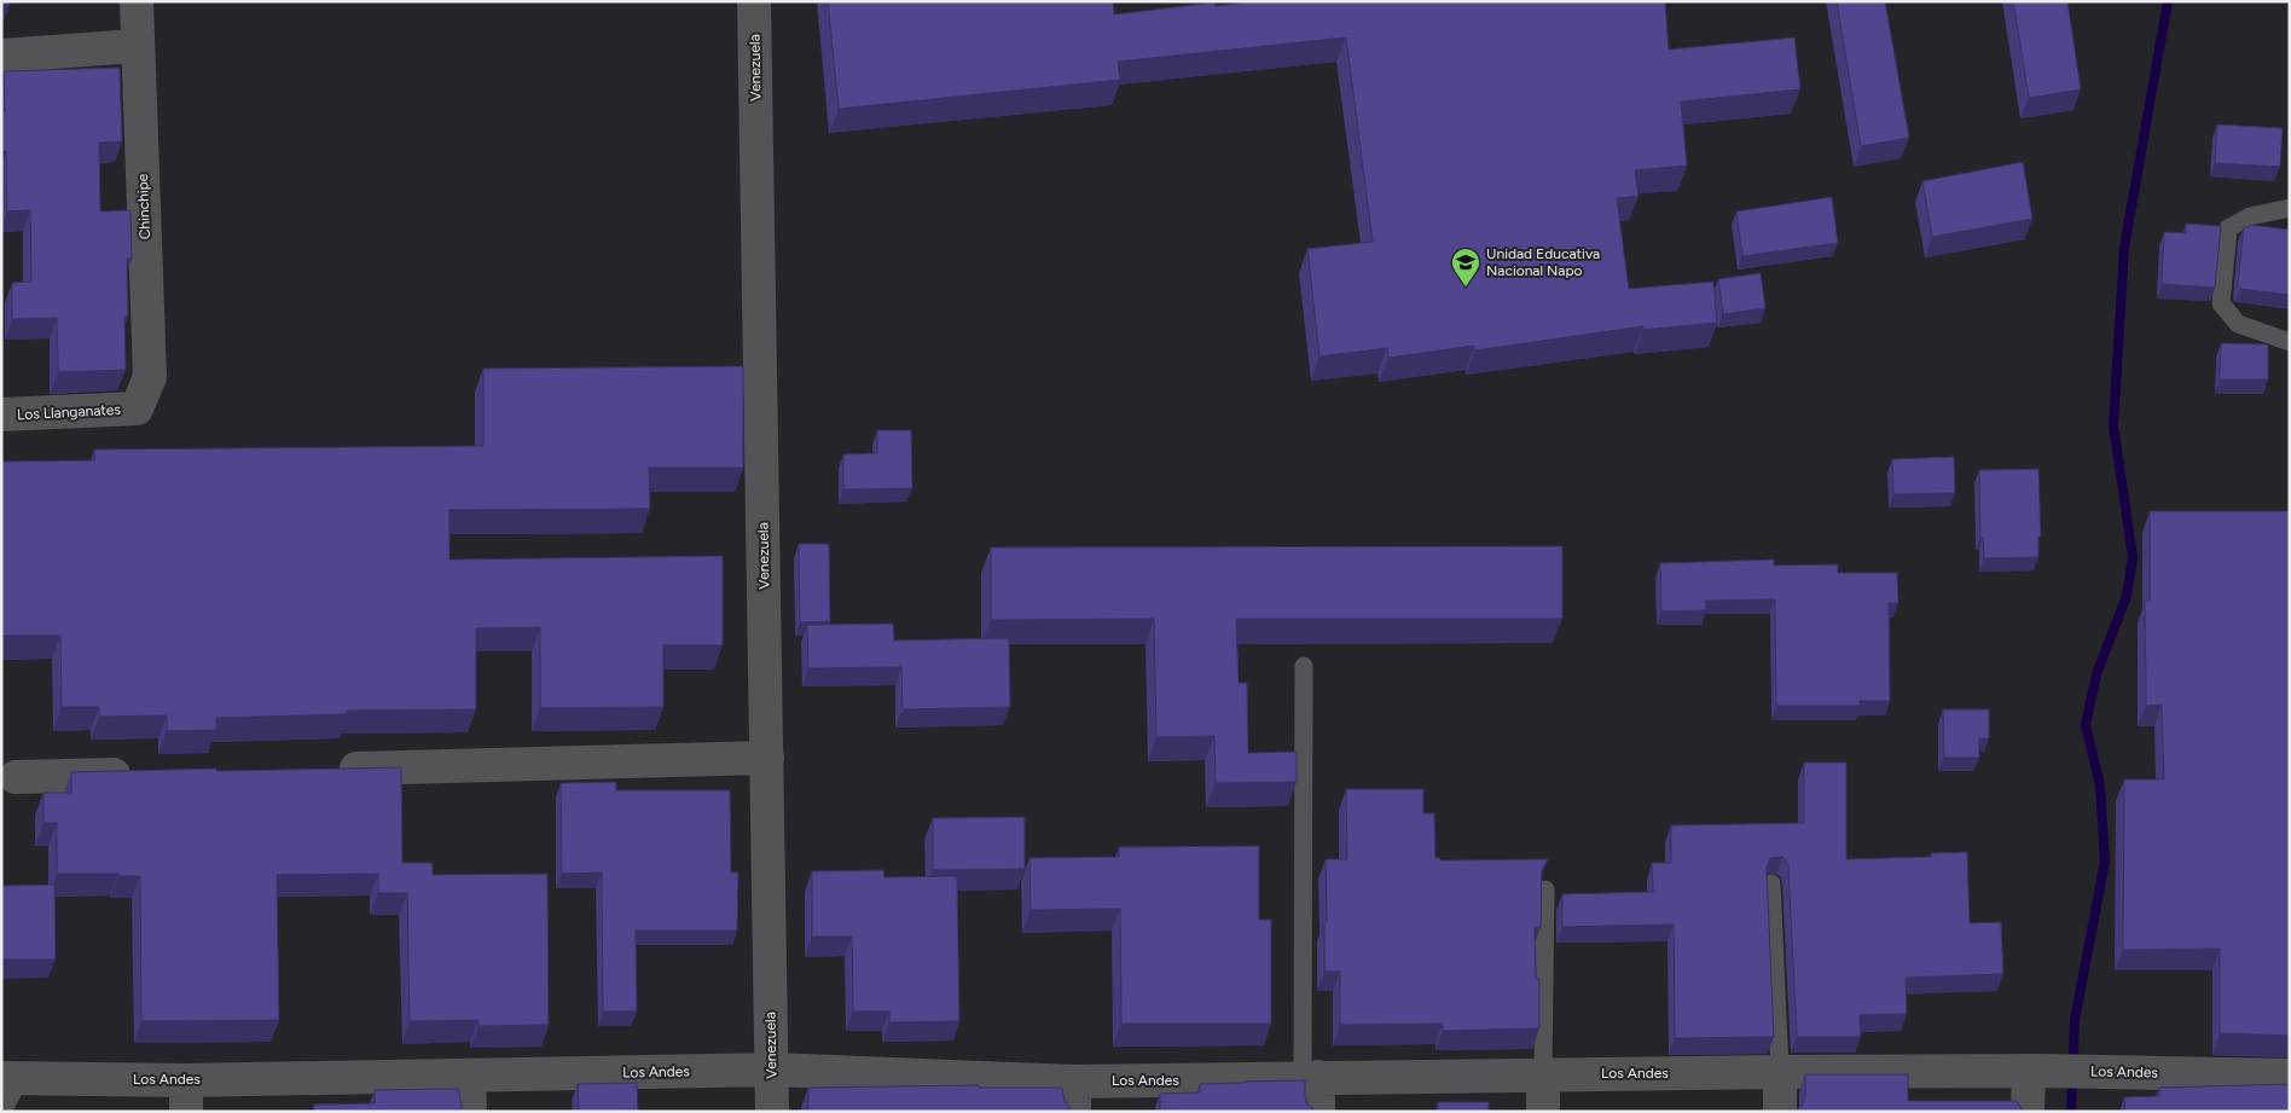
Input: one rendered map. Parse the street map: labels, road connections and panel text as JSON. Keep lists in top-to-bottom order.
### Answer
{
  "streets": {
    "street": [
      "Venezuela",
      "Chinchipe",
      "Los Llanganates",
      "Los Andes"
    ]
  },
  "crossings": [
    ["Venezuela", "Los Andes"],
    ["Chinchipe", "Los Llanganates"]
  ],
  "places": {
    "school or university": ["Unidad Educativa Nacional Napo"]
  }
}
